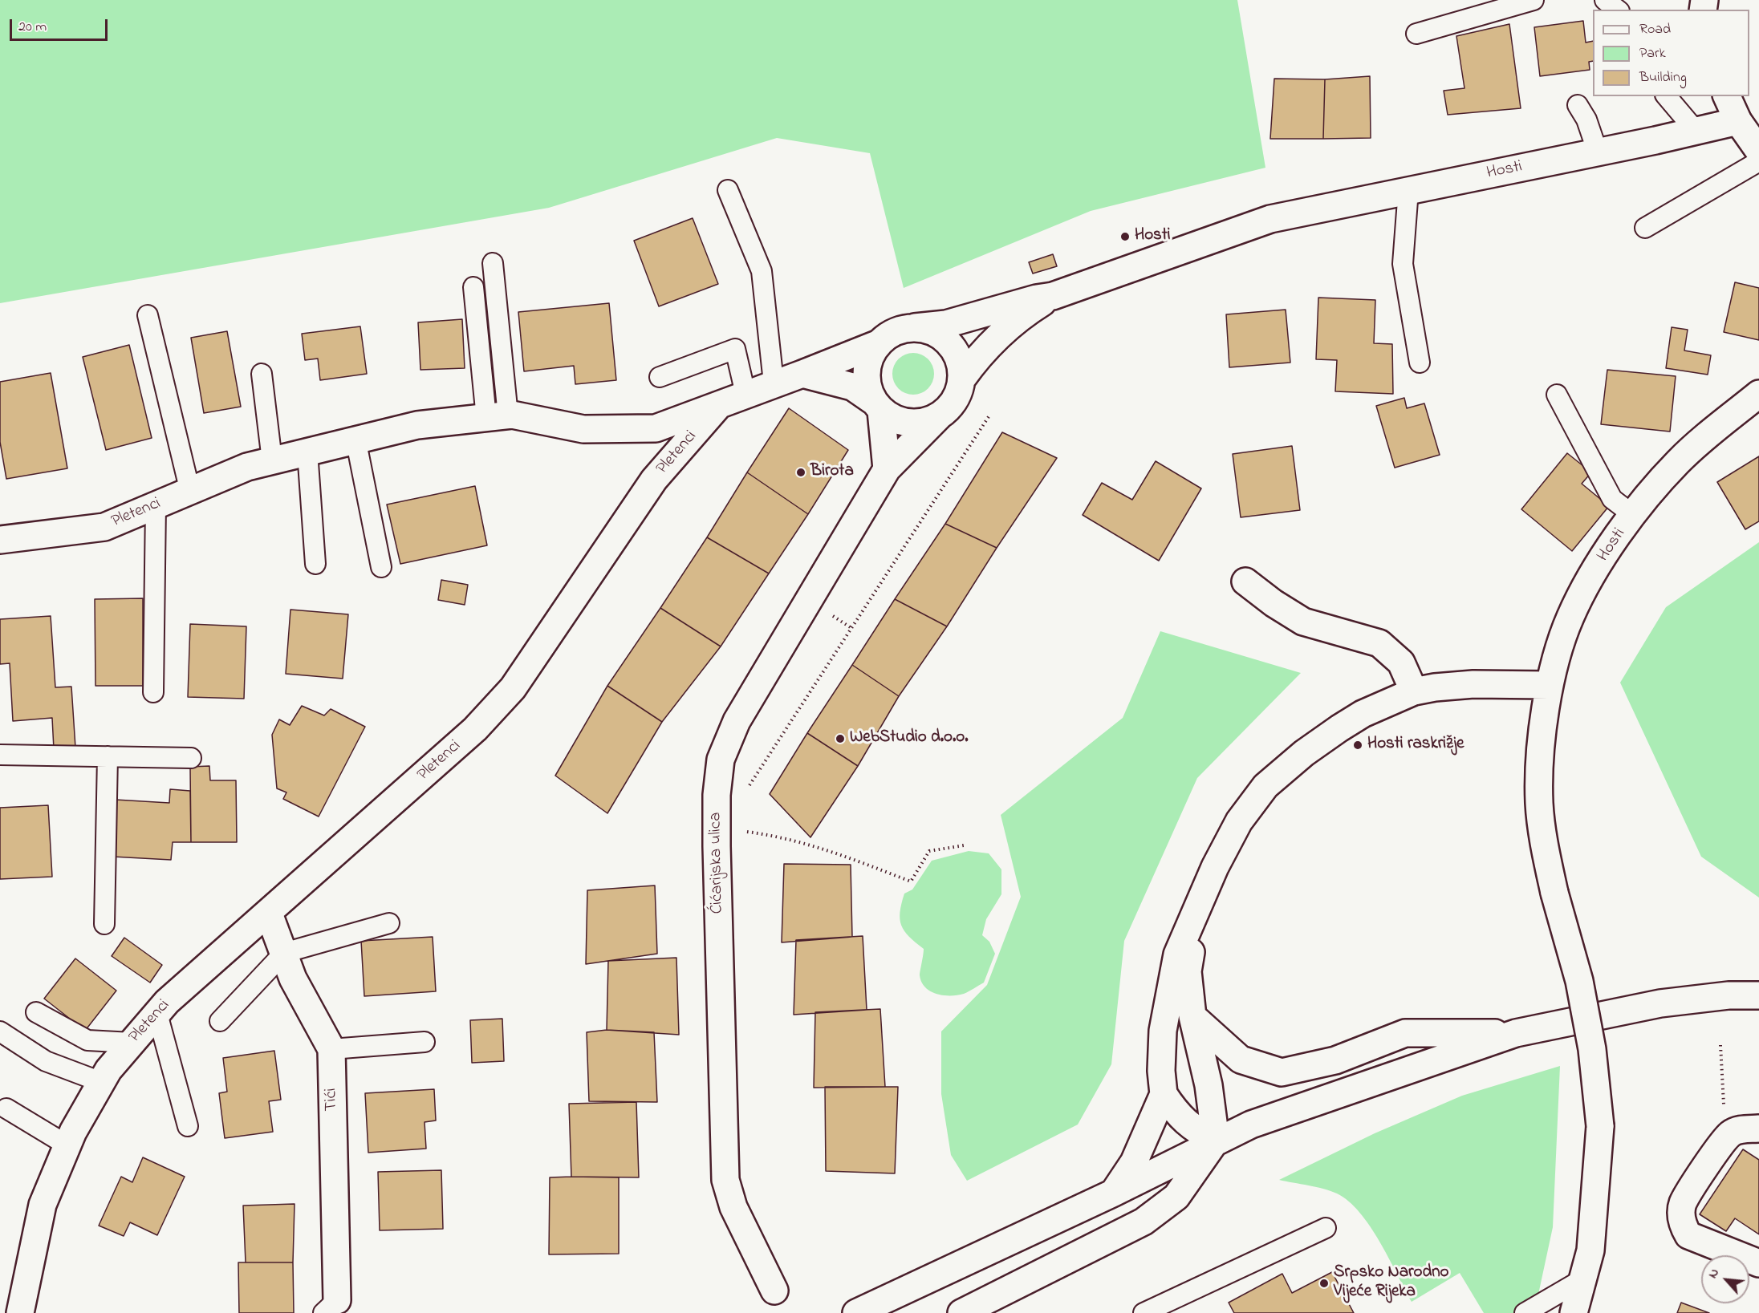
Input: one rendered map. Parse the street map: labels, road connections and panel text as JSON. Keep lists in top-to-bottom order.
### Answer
{
  "streets": {
    "street": [
      "Hosti",
      "Pletenci",
      "Ćićarijska ulica",
      "Tići"
    ]
  },
  "crossings": [
    ["Hosti", "Pletenci"],
    ["Hosti", "Ćićarijska ulica"],
    ["Pletenci", "Ćićarijska ulica"],
    ["Pletenci", "Tići"]
  ],
  "places": [
    "Hosti",
    "Birota",
    "WebStudio d.o.o.",
    "Hosti raskrižje",
    "Srpsko Narodno Vijeće Rijeka"
  ],
  "legend": ["Road", "Park", "Building"],
  "scale_bar": "20 m",
  "north": "top left"
}
